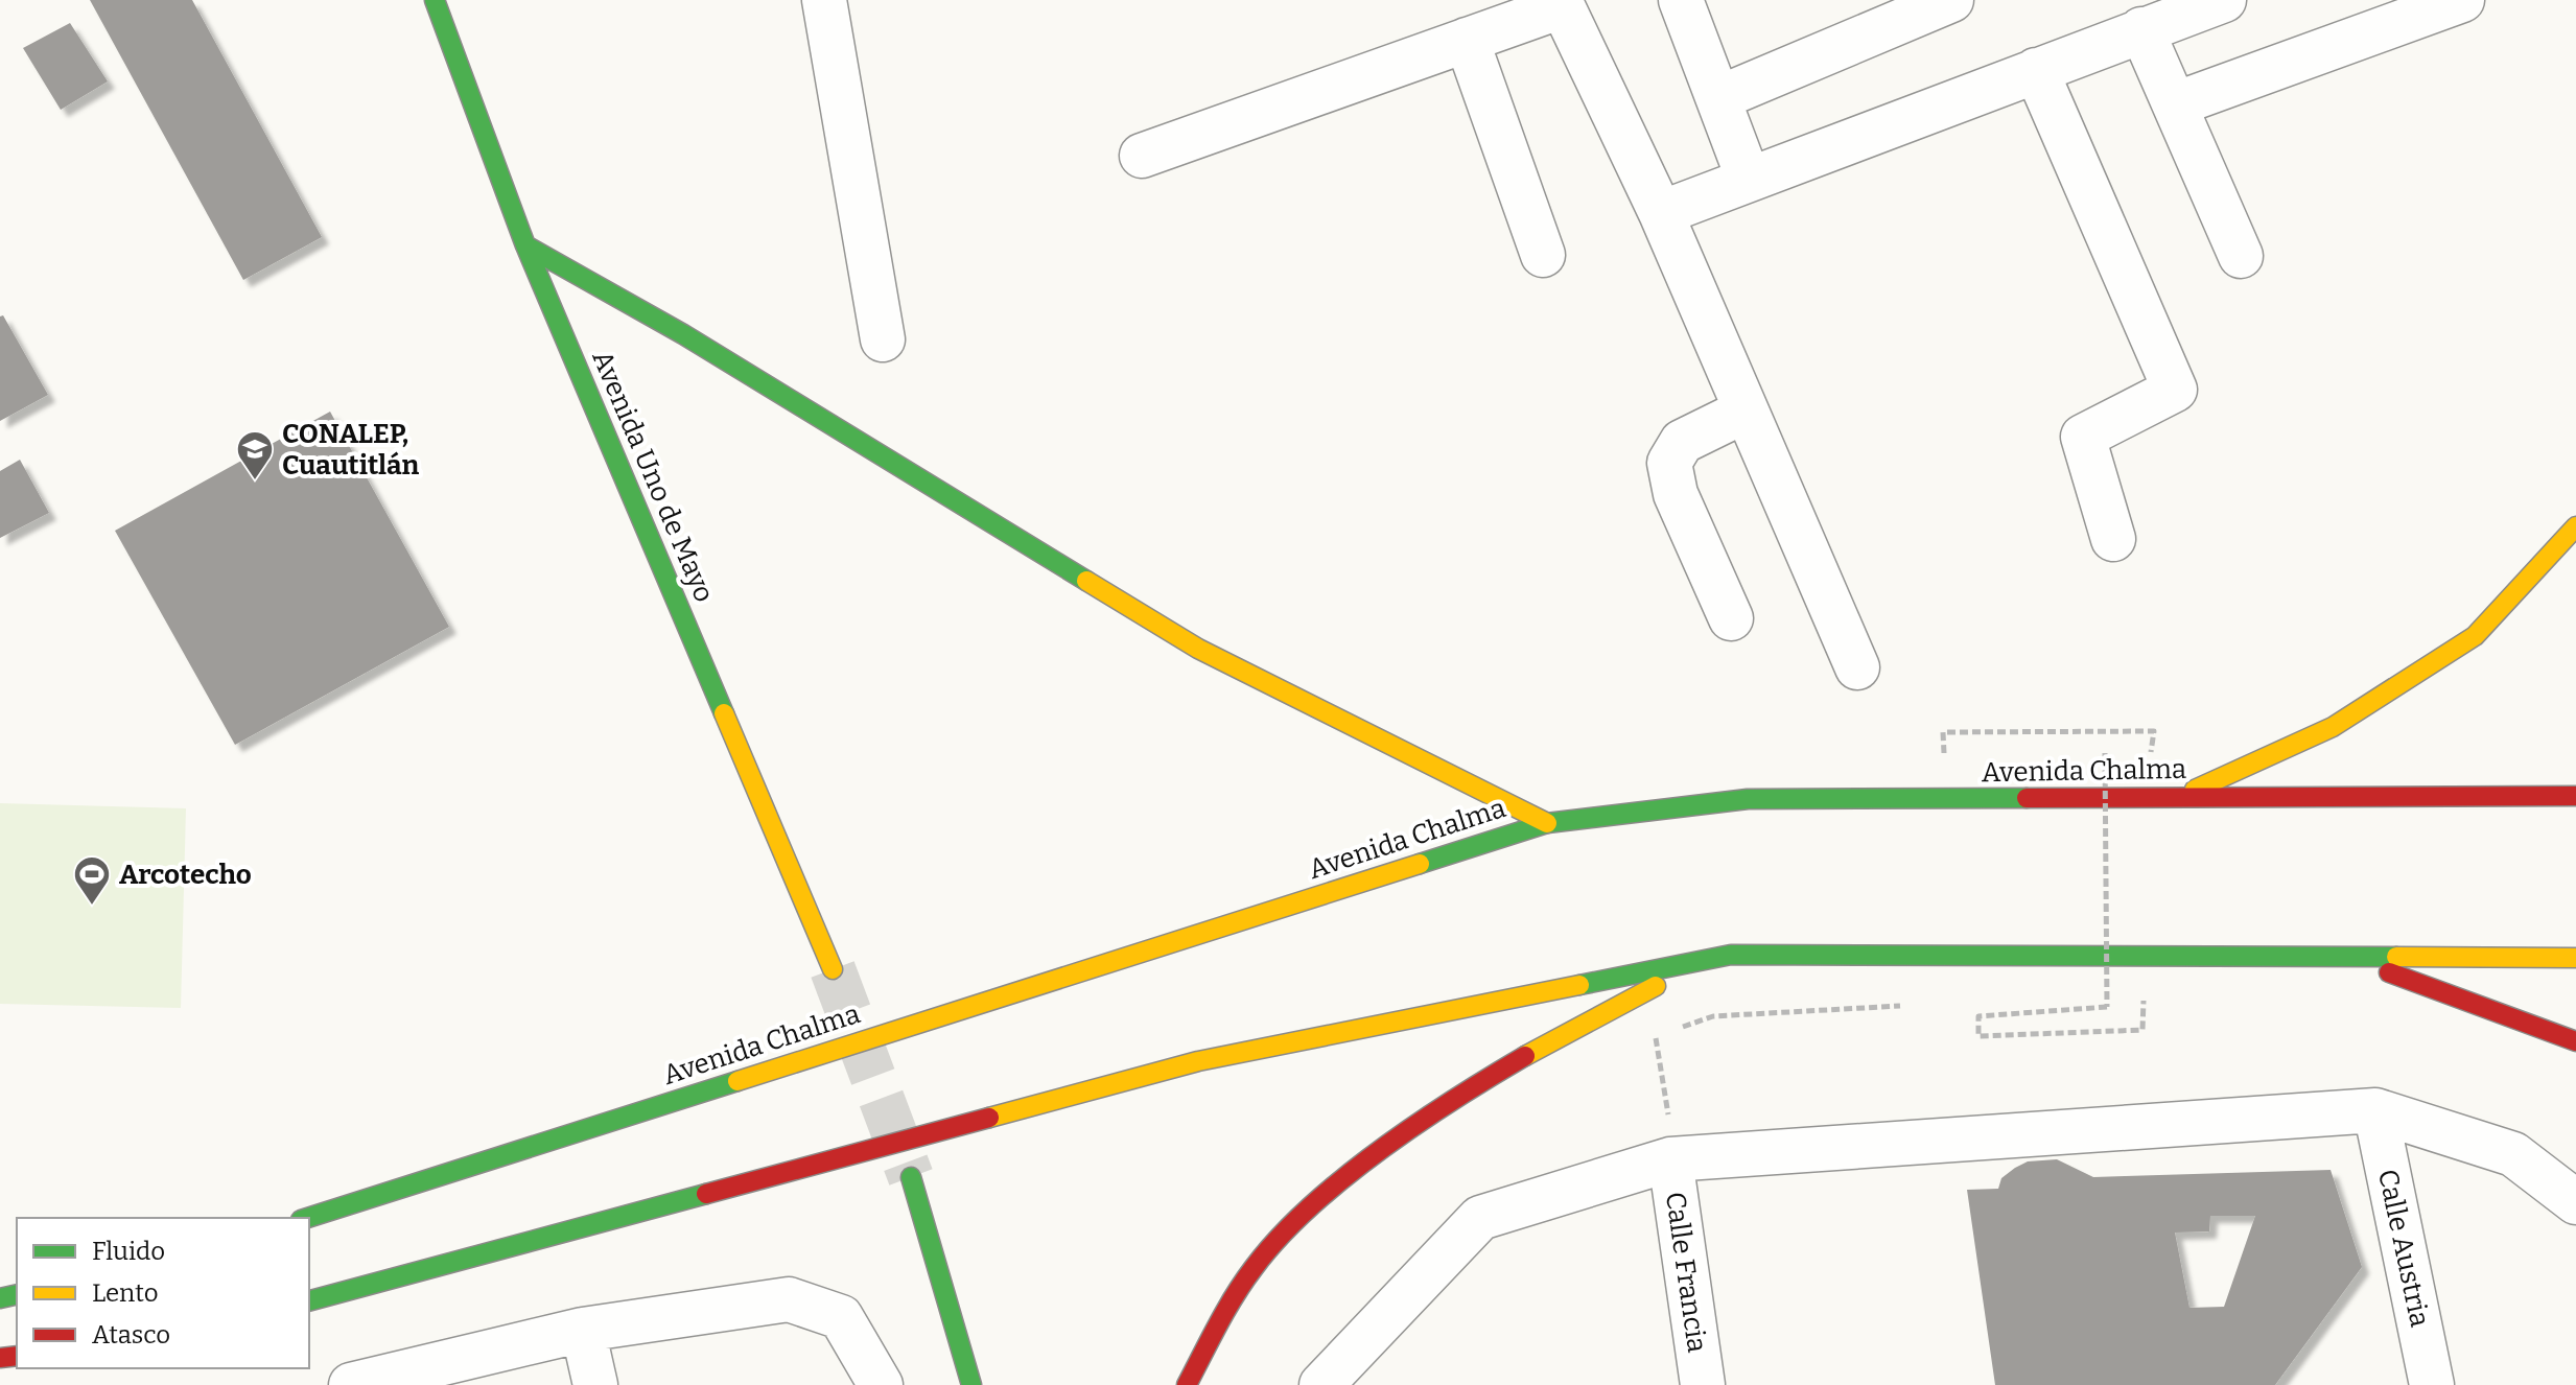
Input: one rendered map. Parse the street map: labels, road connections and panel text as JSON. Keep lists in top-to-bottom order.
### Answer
{
  "streets": {
    "main road": ["Avenida Uno de Mayo", "Avenida Chalma"],
    "street": ["Calle Austria", "Calle Francia"]
  },
  "places": {
    "school or university": ["CONALEP, Cuautitlán"],
    "sports": ["Arcotecho"]
  },
  "legend": ["Fluido", "Lento", "Atasco"]
}
